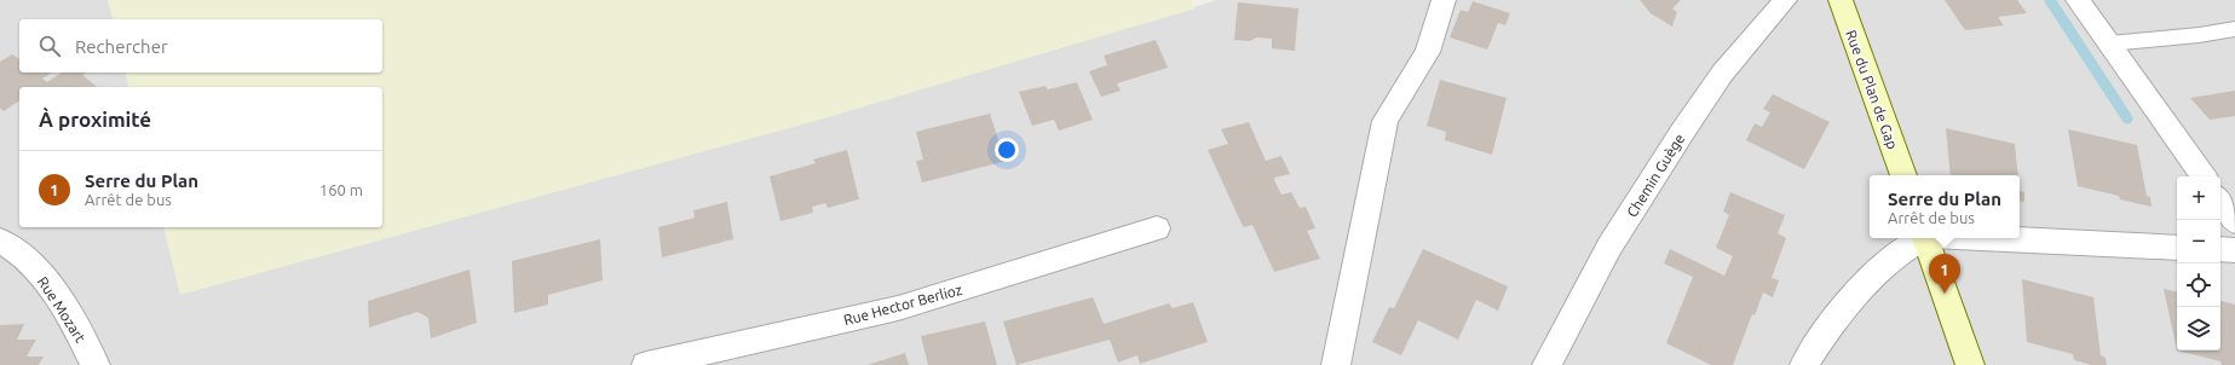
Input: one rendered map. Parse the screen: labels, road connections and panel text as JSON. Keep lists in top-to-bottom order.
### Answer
{
  "streets": {
    "main road": ["Rue du Plan de Gap"],
    "street": ["Chemin Guège", "Rue Hector Berlioz", "Rue Mozart"]
  },
  "page": {
    "search": "Rechercher",
    "heading": "À proximité",
    "list": [
      {
        "mark": "1",
        "name": "Serre du Plan",
        "note": "Arrêt de bus",
        "value": "160 m"
      }
    ],
    "popup": ["Serre du Plan", "Arrêt de bus"],
    "map_buttons": ["+", "−"],
    "pins": "1"
  }
}
